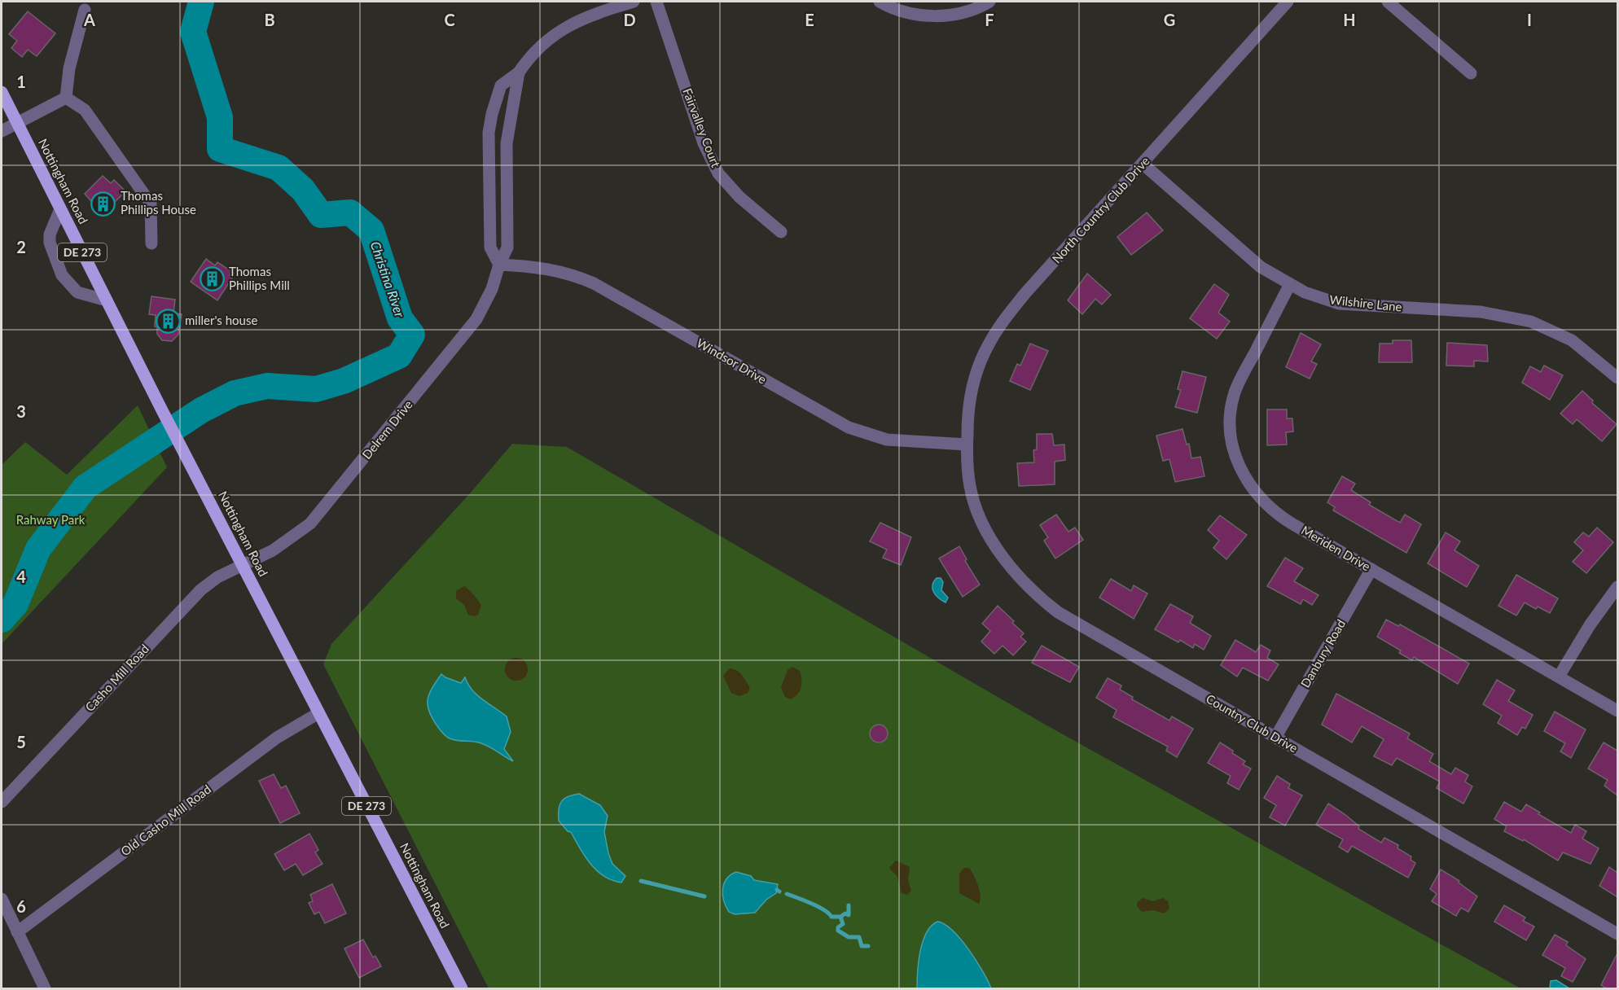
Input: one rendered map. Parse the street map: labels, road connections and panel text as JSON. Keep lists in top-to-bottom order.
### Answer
{
  "streets": {
    "main road": ["Nottingham Road", "DE 273"],
    "street": [
      "Fairvalley Court",
      "North Country Club Drive",
      "Wilshire Lane",
      "Windsor Drive",
      "Delrem Drive",
      "Meriden Drive",
      "Danbury Road",
      "Casho Mill Road",
      "Country Club Drive",
      "Old Casho Mill Road"
    ]
  },
  "crossings": [
    ["Nottingham Road", "Delrem Drive"],
    ["Nottingham Road", "Casho Mill Road"],
    ["Nottingham Road", "Old Casho Mill Road"],
    ["North Country Club Drive", "Wilshire Lane"],
    ["North Country Club Drive", "Windsor Drive"],
    ["North Country Club Drive", "Country Club Drive"],
    ["Wilshire Lane", "Meriden Drive"],
    ["Windsor Drive", "Delrem Drive"],
    ["Windsor Drive", "Country Club Drive"],
    ["Delrem Drive", "Casho Mill Road"],
    ["Meriden Drive", "Danbury Road"],
    ["Danbury Road", "Country Club Drive"]
  ],
  "water": ["Christina River"],
  "parks": ["Rahway Park"],
  "places": {
    "building": ["Thomas Phillips House", "Thomas Phillips Mill", "miller's house"]
  },
  "grid": {
    "columns": [
      "A",
      "B",
      "C",
      "D",
      "E",
      "F",
      "G",
      "H",
      "I"
    ],
    "rows": [
      "1",
      "2",
      "3",
      "4",
      "5",
      "6"
    ]
  }
}
